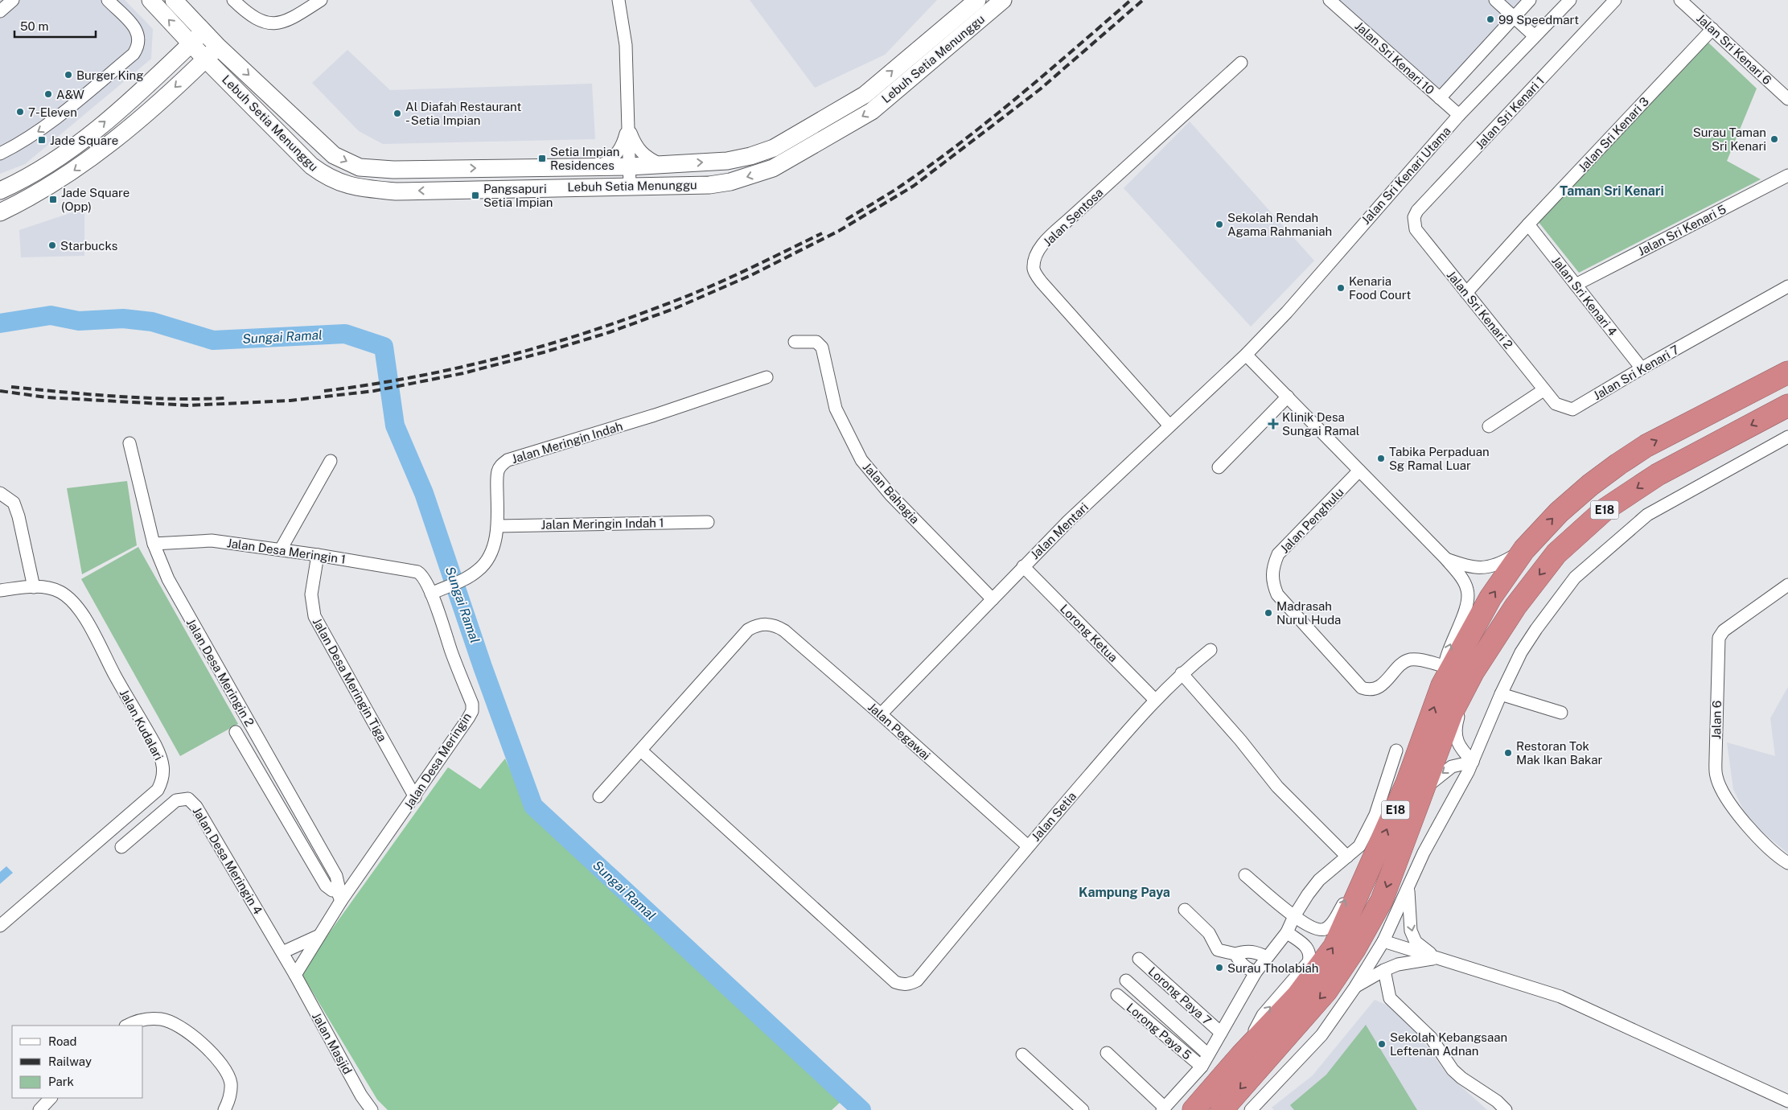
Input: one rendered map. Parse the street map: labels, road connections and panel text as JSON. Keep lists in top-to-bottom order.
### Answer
{
  "streets": {
    "highway": ["E18"],
    "street": [
      "Jalan Sri Kenari 6",
      "Jalan Sri Kenari 10",
      "Lebuh Setia Menunggu",
      "Jalan Sri Kenari 1",
      "Jalan Sri Kenari 3",
      "Jalan Sri Kenari Utama",
      "Jalan Sentosa",
      "Jalan Sri Kenari 5",
      "Jalan Sri Kenari 4",
      "Jalan Sri Kenari 2",
      "Jalan Sri Kenari 7",
      "Jalan Meringin Indah",
      "Jalan Bahagia",
      "Jalan Penghulu",
      "Jalan Meringin Indah 1",
      "Jalan Mentari",
      "Jalan Desa Meringin 1",
      "Lorong Ketua",
      "Jalan Desa Meringin 2",
      "Jalan Desa Meringin Tiga",
      "Jalan 6",
      "Jalan Kudalari",
      "Jalan Pegawai",
      "Jalan Desa Meringin",
      "Jalan Setia",
      "Jalan Desa Meringin 4",
      "Lorong Paya 7",
      "Lorong Paya 5",
      "Jalan Masjid"
    ]
  },
  "crossings": [
    ["Jalan Sri Kenari 6", "Jalan Sri Kenari 3"],
    ["Jalan Sri Kenari 10", "Jalan Sri Kenari Utama"],
    ["Jalan Sri Kenari 1", "Jalan Sri Kenari 2"],
    ["Jalan Sri Kenari 3", "Jalan Sri Kenari 4"],
    ["Jalan Sri Kenari 3", "Jalan Sri Kenari 2"],
    ["Jalan Sri Kenari Utama", "Jalan Mentari"],
    ["Jalan Sentosa", "Jalan Mentari"],
    ["Jalan Sri Kenari 5", "Jalan Sri Kenari 4"],
    ["Jalan Sri Kenari 4", "Jalan Sri Kenari 7"],
    ["Jalan Sri Kenari 2", "Jalan Sri Kenari 7"],
    ["Jalan Meringin Indah", "Jalan Meringin Indah 1"],
    ["Jalan Meringin Indah", "Jalan Desa Meringin"],
    ["Jalan Bahagia", "Jalan Mentari"],
    ["E18", "Jalan Penghulu"],
    ["Jalan Mentari", "Lorong Ketua"],
    ["Jalan Mentari", "Jalan Pegawai"],
    ["Jalan Desa Meringin 1", "Jalan Desa Meringin 2"],
    ["Jalan Desa Meringin 1", "Jalan Desa Meringin Tiga"],
    ["Jalan Desa Meringin 1", "Jalan Desa Meringin"],
    ["Lorong Ketua", "Jalan Setia"],
    ["Jalan Desa Meringin 2", "Jalan Desa Meringin"],
    ["Jalan Desa Meringin Tiga", "Jalan Desa Meringin"],
    ["Jalan Pegawai", "Jalan Setia"],
    ["Jalan Desa Meringin", "Jalan Desa Meringin 4"],
    ["Jalan Desa Meringin", "Jalan Masjid"],
    ["Jalan Desa Meringin 4", "Jalan Masjid"]
  ],
  "districts": ["Taman Sri Kenari", "Kampung Paya"],
  "water": ["Sungai Ramal"],
  "places": {
    "other": [
      "99 Speedmart",
      "Burger King",
      "A&W",
      "7-Eleven",
      "Al Diafah Restaurant - Setia Impian",
      "Surau Taman Sri Kenari",
      "Sekolah Rendah Agama Rahmaniah",
      "Starbucks",
      "Kenaria Food Court",
      "Tabika Perpaduan Sg Ramal Luar",
      "Madrasah Nurul Huda",
      "Restoran Tok Mak Ikan Bakar",
      "Surau Tholabiah",
      "Sekolah Kebangsaan Leftenan Adnan"
    ],
    "transit": [
      "Jade Square",
      "Setia Impian Residences",
      "Pangsapuri Setia Impian",
      "Jade Square (Opp)"
    ],
    "health": ["Klinik Desa Sungai Ramal"]
  },
  "legend": ["Road", "Railway", "Park"],
  "scale_bar": "50 m"
}
